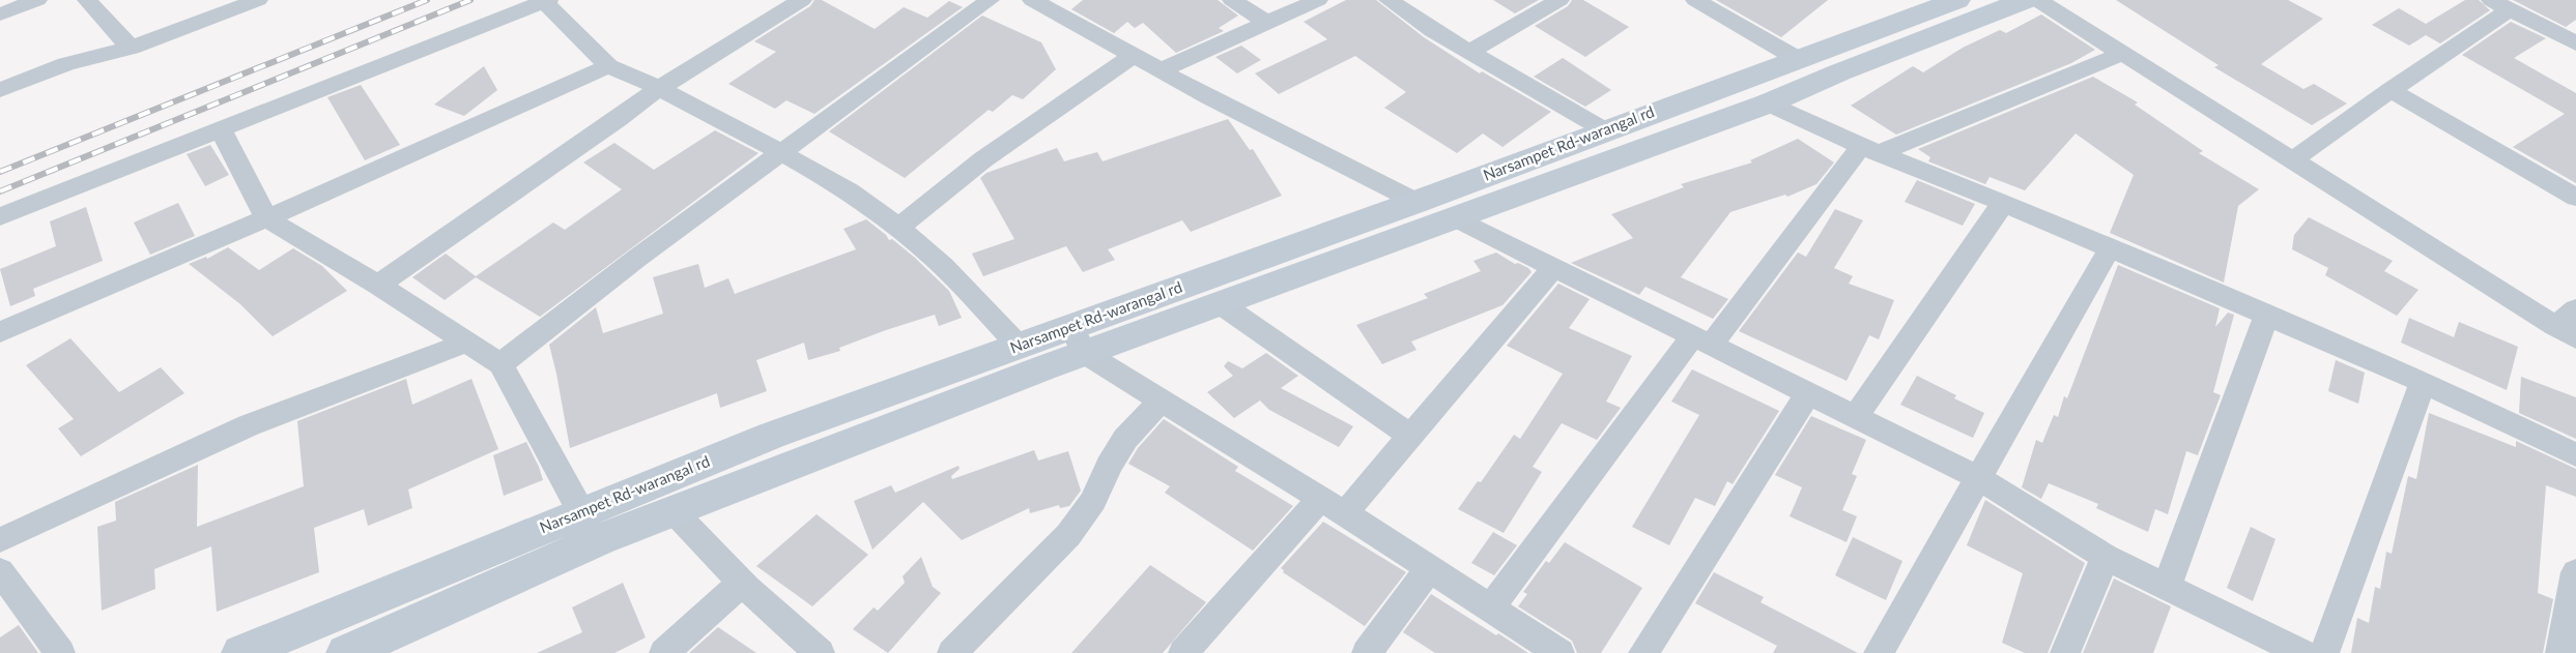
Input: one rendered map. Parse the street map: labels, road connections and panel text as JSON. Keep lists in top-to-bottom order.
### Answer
{
  "streets": {
    "main road": ["Narsampet Rd-warangal rd"]
  }
}
